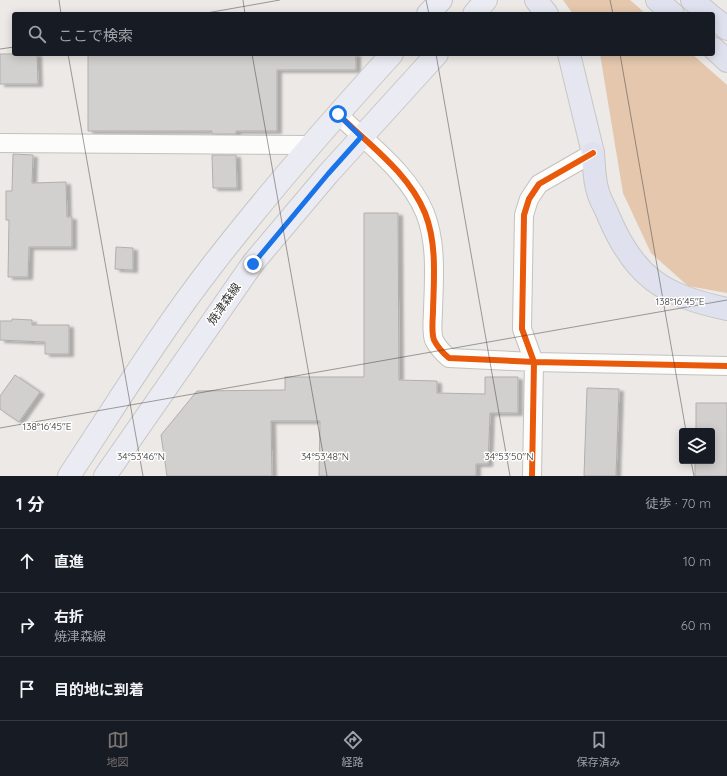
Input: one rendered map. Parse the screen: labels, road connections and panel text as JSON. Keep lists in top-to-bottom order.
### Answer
{
  "streets": {
    "main road": ["焼津森線"]
  },
  "page": {
    "search": "ここで検索",
    "heading": ["1 分", "徒歩 · 70 m"],
    "list": [
      ["直進", "10 m"],
      ["右折", "焼津森線", "60 m"],
      "目的地に到着"
    ],
    "nav": ["地図", "経路", "保存済み"]
  },
  "coordinates": [
    "138°16'45\"E",
    "34°53'46\"N",
    "34°53'48\"N",
    "34°53'50\"N"
  ]
}
